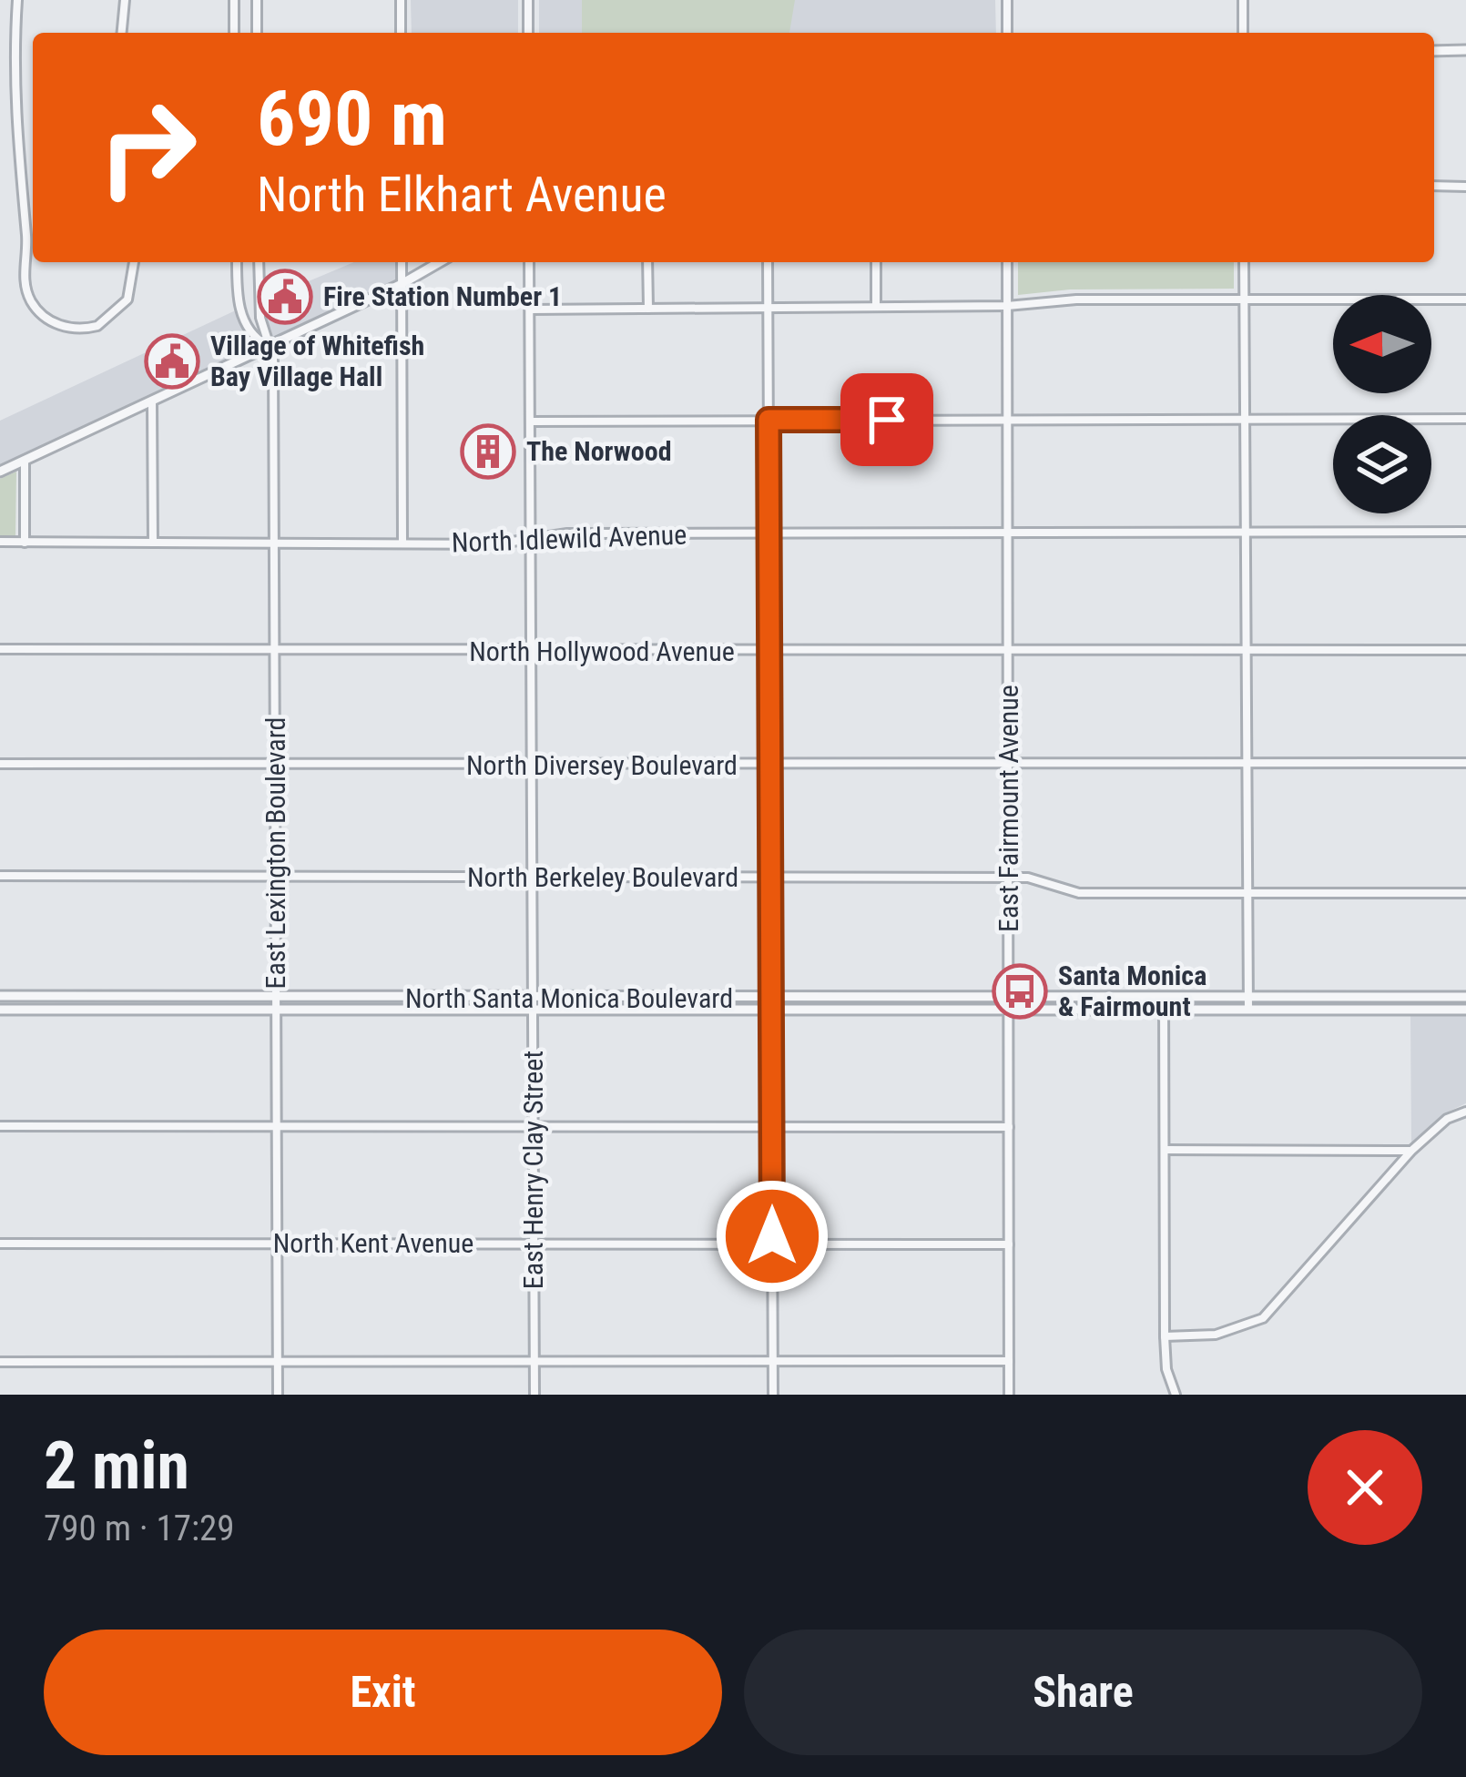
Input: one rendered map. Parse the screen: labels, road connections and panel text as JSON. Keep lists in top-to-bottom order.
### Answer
{
  "streets": {
    "street": [
      "North Idlewild Avenue",
      "North Hollywood Avenue",
      "North Diversey Boulevard",
      "East Fairmount Avenue",
      "East Lexington Boulevard",
      "North Berkeley Boulevard",
      "North Santa Monica Boulevard",
      "East Henry Clay Street",
      "North Kent Avenue"
    ]
  },
  "crossings": [
    ["North Idlewild Avenue", "East Fairmount Avenue"],
    ["North Idlewild Avenue", "East Lexington Boulevard"],
    ["North Idlewild Avenue", "East Henry Clay Street"],
    ["North Hollywood Avenue", "East Fairmount Avenue"],
    ["North Hollywood Avenue", "East Lexington Boulevard"],
    ["North Hollywood Avenue", "East Henry Clay Street"],
    ["North Diversey Boulevard", "East Fairmount Avenue"],
    ["North Diversey Boulevard", "East Lexington Boulevard"],
    ["North Diversey Boulevard", "East Henry Clay Street"],
    ["East Fairmount Avenue", "North Berkeley Boulevard"],
    ["East Fairmount Avenue", "North Santa Monica Boulevard"],
    ["East Fairmount Avenue", "North Kent Avenue"],
    ["East Lexington Boulevard", "North Berkeley Boulevard"],
    ["East Lexington Boulevard", "North Santa Monica Boulevard"],
    ["East Lexington Boulevard", "North Kent Avenue"],
    ["North Berkeley Boulevard", "East Henry Clay Street"],
    ["North Santa Monica Boulevard", "East Henry Clay Street"],
    ["East Henry Clay Street", "North Kent Avenue"]
  ],
  "places": {
    "public building": ["Fire Station Number 1", "Village of Whitefish Bay Village Hall"],
    "building": ["The Norwood"],
    "bus stop": ["Santa Monica & Fairmount"]
  },
  "north": "left",
  "page": {
    "turn": ["690 m", "North Elkhart Avenue"],
    "heading": ["2 min", "790 m · 17:29"],
    "buttons": ["Exit", "Share"]
  }
}
